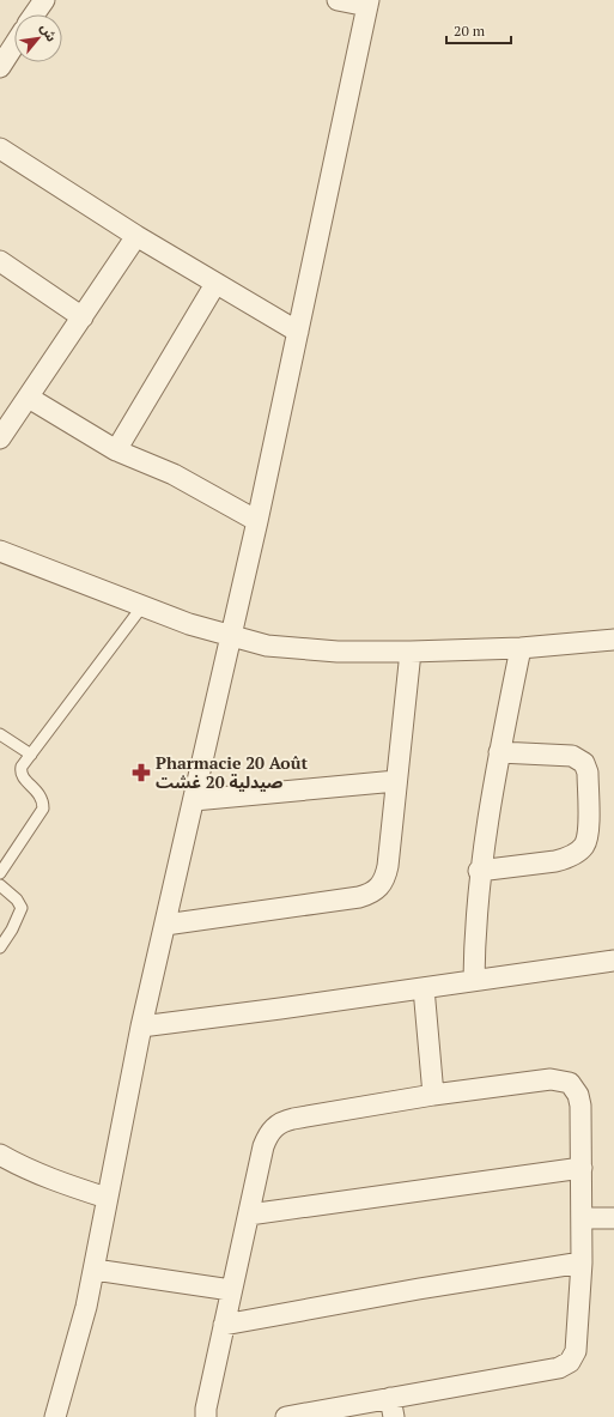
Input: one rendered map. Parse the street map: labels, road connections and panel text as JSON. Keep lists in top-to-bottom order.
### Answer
{
  "places": {
    "pharmacy": ["Pharmacie 20 Août صيدلية 20 غشت"]
  },
  "scale_bar": "20 m",
  "north": "top right"
}
